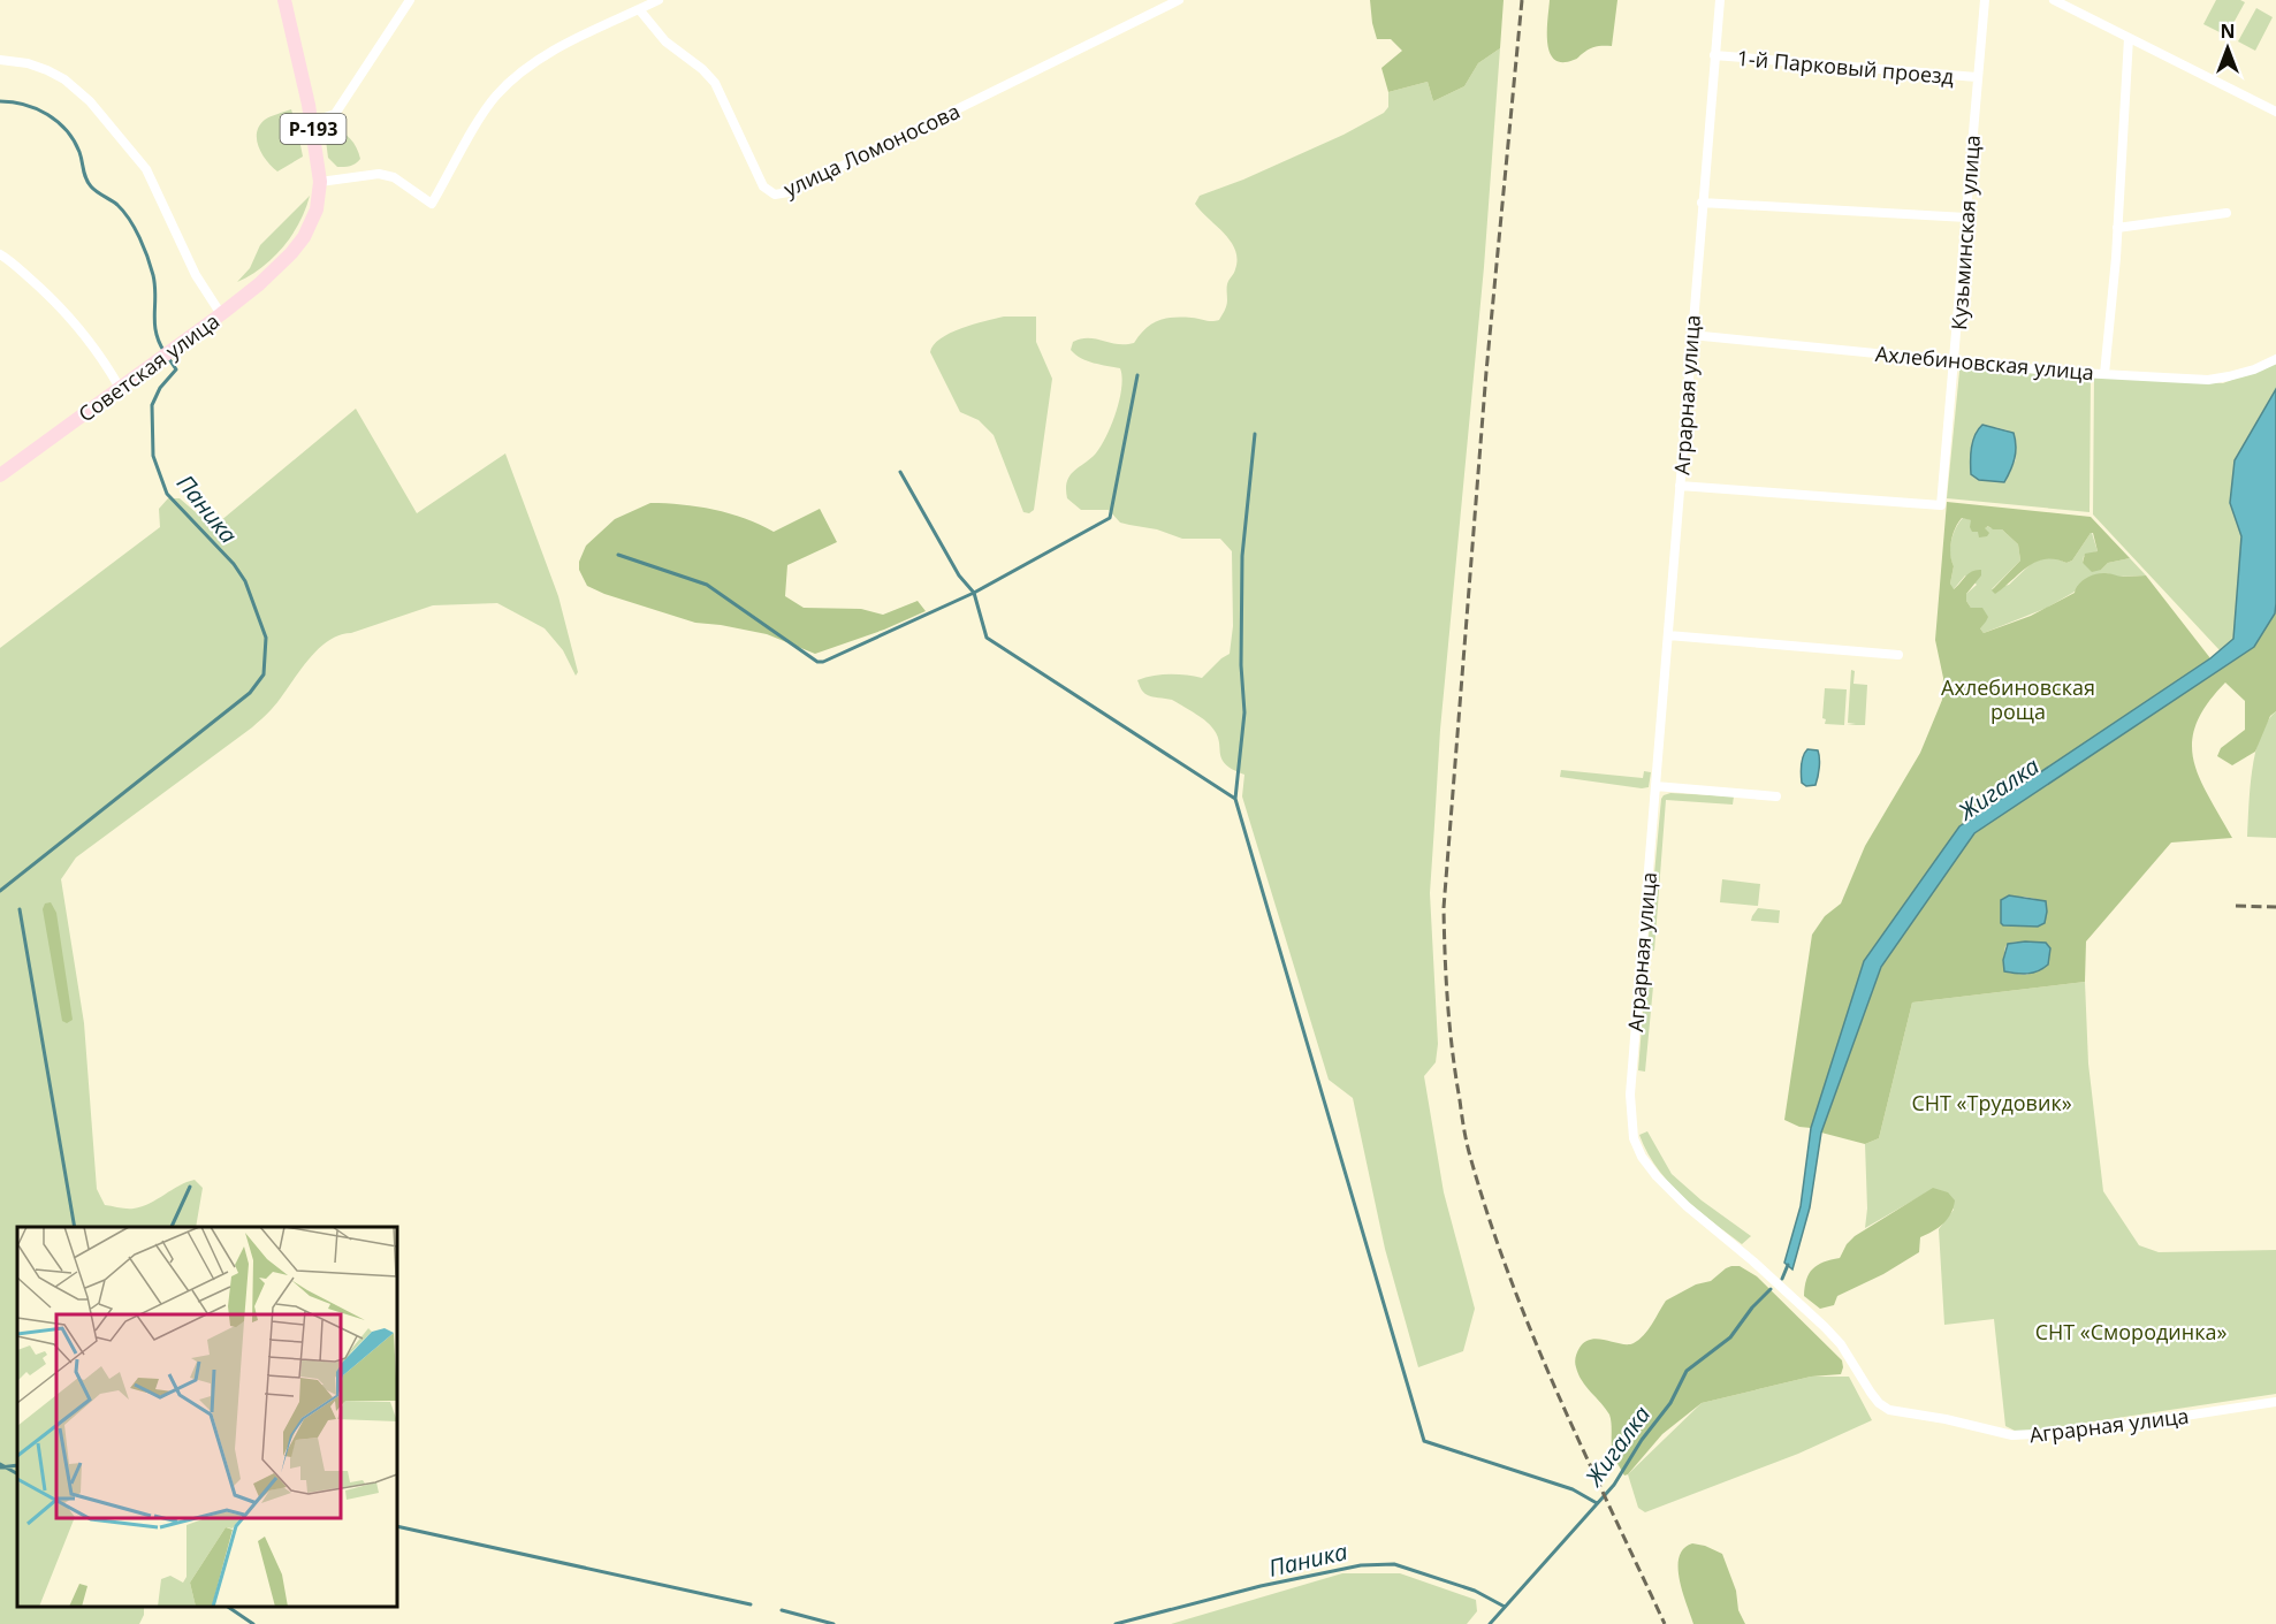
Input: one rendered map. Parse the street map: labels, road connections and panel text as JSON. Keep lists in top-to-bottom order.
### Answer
{
  "streets": {
    "main road": ["Р-193", "Советская улица"],
    "street": [
      "1-й Парковый проезд",
      "улица Ломоносова",
      "Кузьминская улица",
      "Ахлебиновская улица",
      "Аграрная улица"
    ]
  },
  "crossings": [
    ["1-й Парковый проезд", "Кузьминская улица"],
    ["1-й Парковый проезд", "Аграрная улица"],
    ["Р-193", "Советская улица"],
    ["Кузьминская улица", "Ахлебиновская улица"],
    ["Кузьминская улица", "Аграрная улица"],
    ["Ахлебиновская улица", "Аграрная улица"]
  ],
  "water": ["Паника", "Жигалка"],
  "parks": ["Ахлебиновская роща", "СНТ «Трудовик»", "СНТ «Смородинка»"],
  "north": "top"
}
